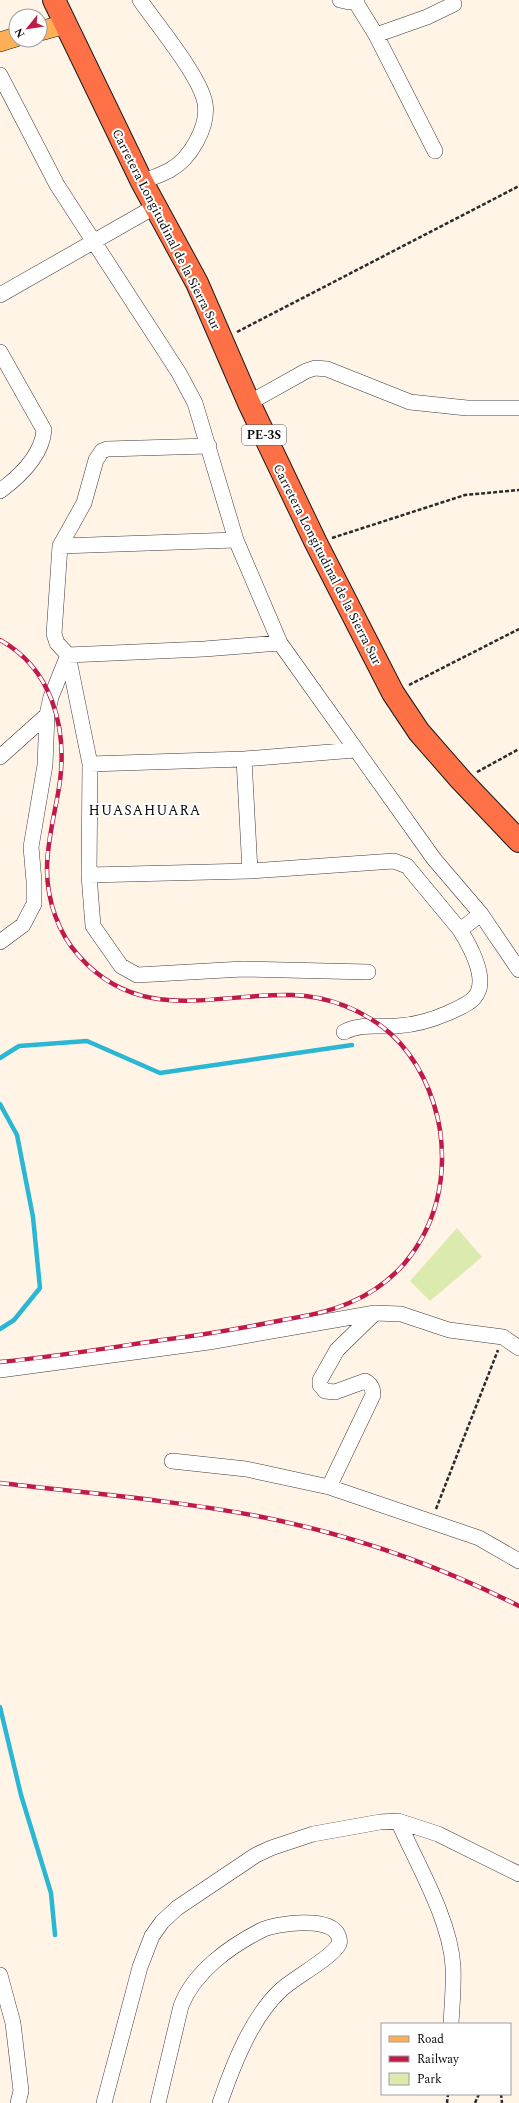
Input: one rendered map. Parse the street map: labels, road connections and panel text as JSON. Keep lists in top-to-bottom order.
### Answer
{
  "streets": {
    "highway": ["Carretera Longitudinal de la Sierra Sur", "PE-3S"]
  },
  "districts": ["HUASAHUARA"],
  "legend": ["Road", "Railway", "Park"],
  "north": "bottom left"
}
